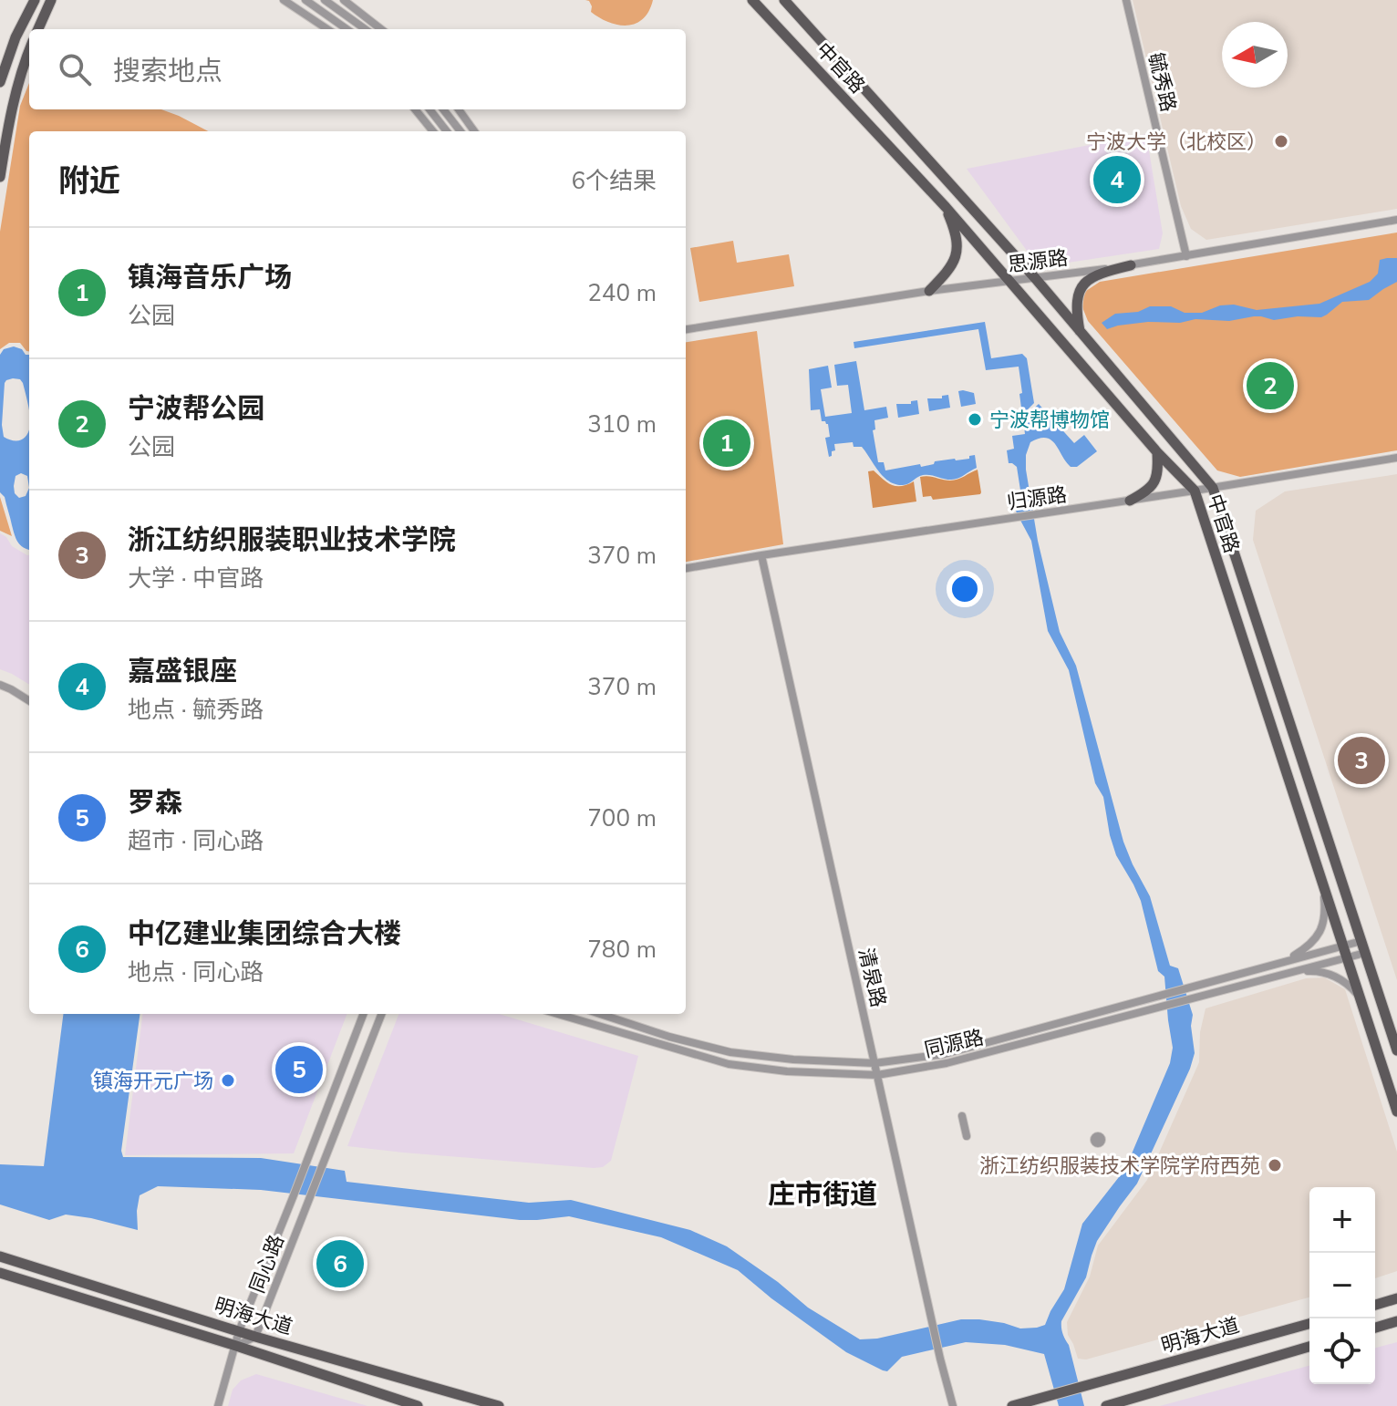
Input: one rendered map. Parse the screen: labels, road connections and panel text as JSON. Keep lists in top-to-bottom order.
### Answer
{
  "streets": {
    "main road": ["中官路", "明海大道"],
    "street": [
      "毓秀路",
      "思源路",
      "归源路",
      "清泉路",
      "同源路",
      "同心路"
    ]
  },
  "crossings": [
    ["中官路", "思源路"],
    ["中官路", "归源路"],
    ["中官路", "同源路"],
    ["毓秀路", "思源路"],
    ["归源路", "清泉路"],
    ["清泉路", "同源路"],
    ["同心路", "明海大道"]
  ],
  "districts": ["庄市街道"],
  "places": [
    "宁波大学（北校区）",
    "宁波帮博物馆",
    "镇海开元广场",
    "浙江纺织服装技术学院学府西苑"
  ],
  "north": "left",
  "page": {
    "search": "搜索地点",
    "heading": ["附近", "6个结果"],
    "pins": [
      "4",
      "2",
      "1",
      "3",
      "5",
      "6"
    ],
    "list": [
      {
        "mark": "1",
        "name": "镇海音乐广场",
        "note": "公园",
        "value": "240 m"
      },
      {
        "mark": "2",
        "name": "宁波帮公园",
        "note": "公园",
        "value": "310 m"
      },
      {
        "mark": "3",
        "name": "浙江纺织服装职业技术学院",
        "note": "大学 · 中官路",
        "value": "370 m"
      },
      {
        "mark": "4",
        "name": "嘉盛银座",
        "note": "地点 · 毓秀路",
        "value": "370 m"
      },
      {
        "mark": "5",
        "name": "罗森",
        "note": "超市 · 同心路",
        "value": "700 m"
      },
      {
        "mark": "6",
        "name": "中亿建业集团综合大楼",
        "note": "地点 · 同心路",
        "value": "780 m"
      }
    ],
    "map_buttons": ["+", "−"]
  }
}
